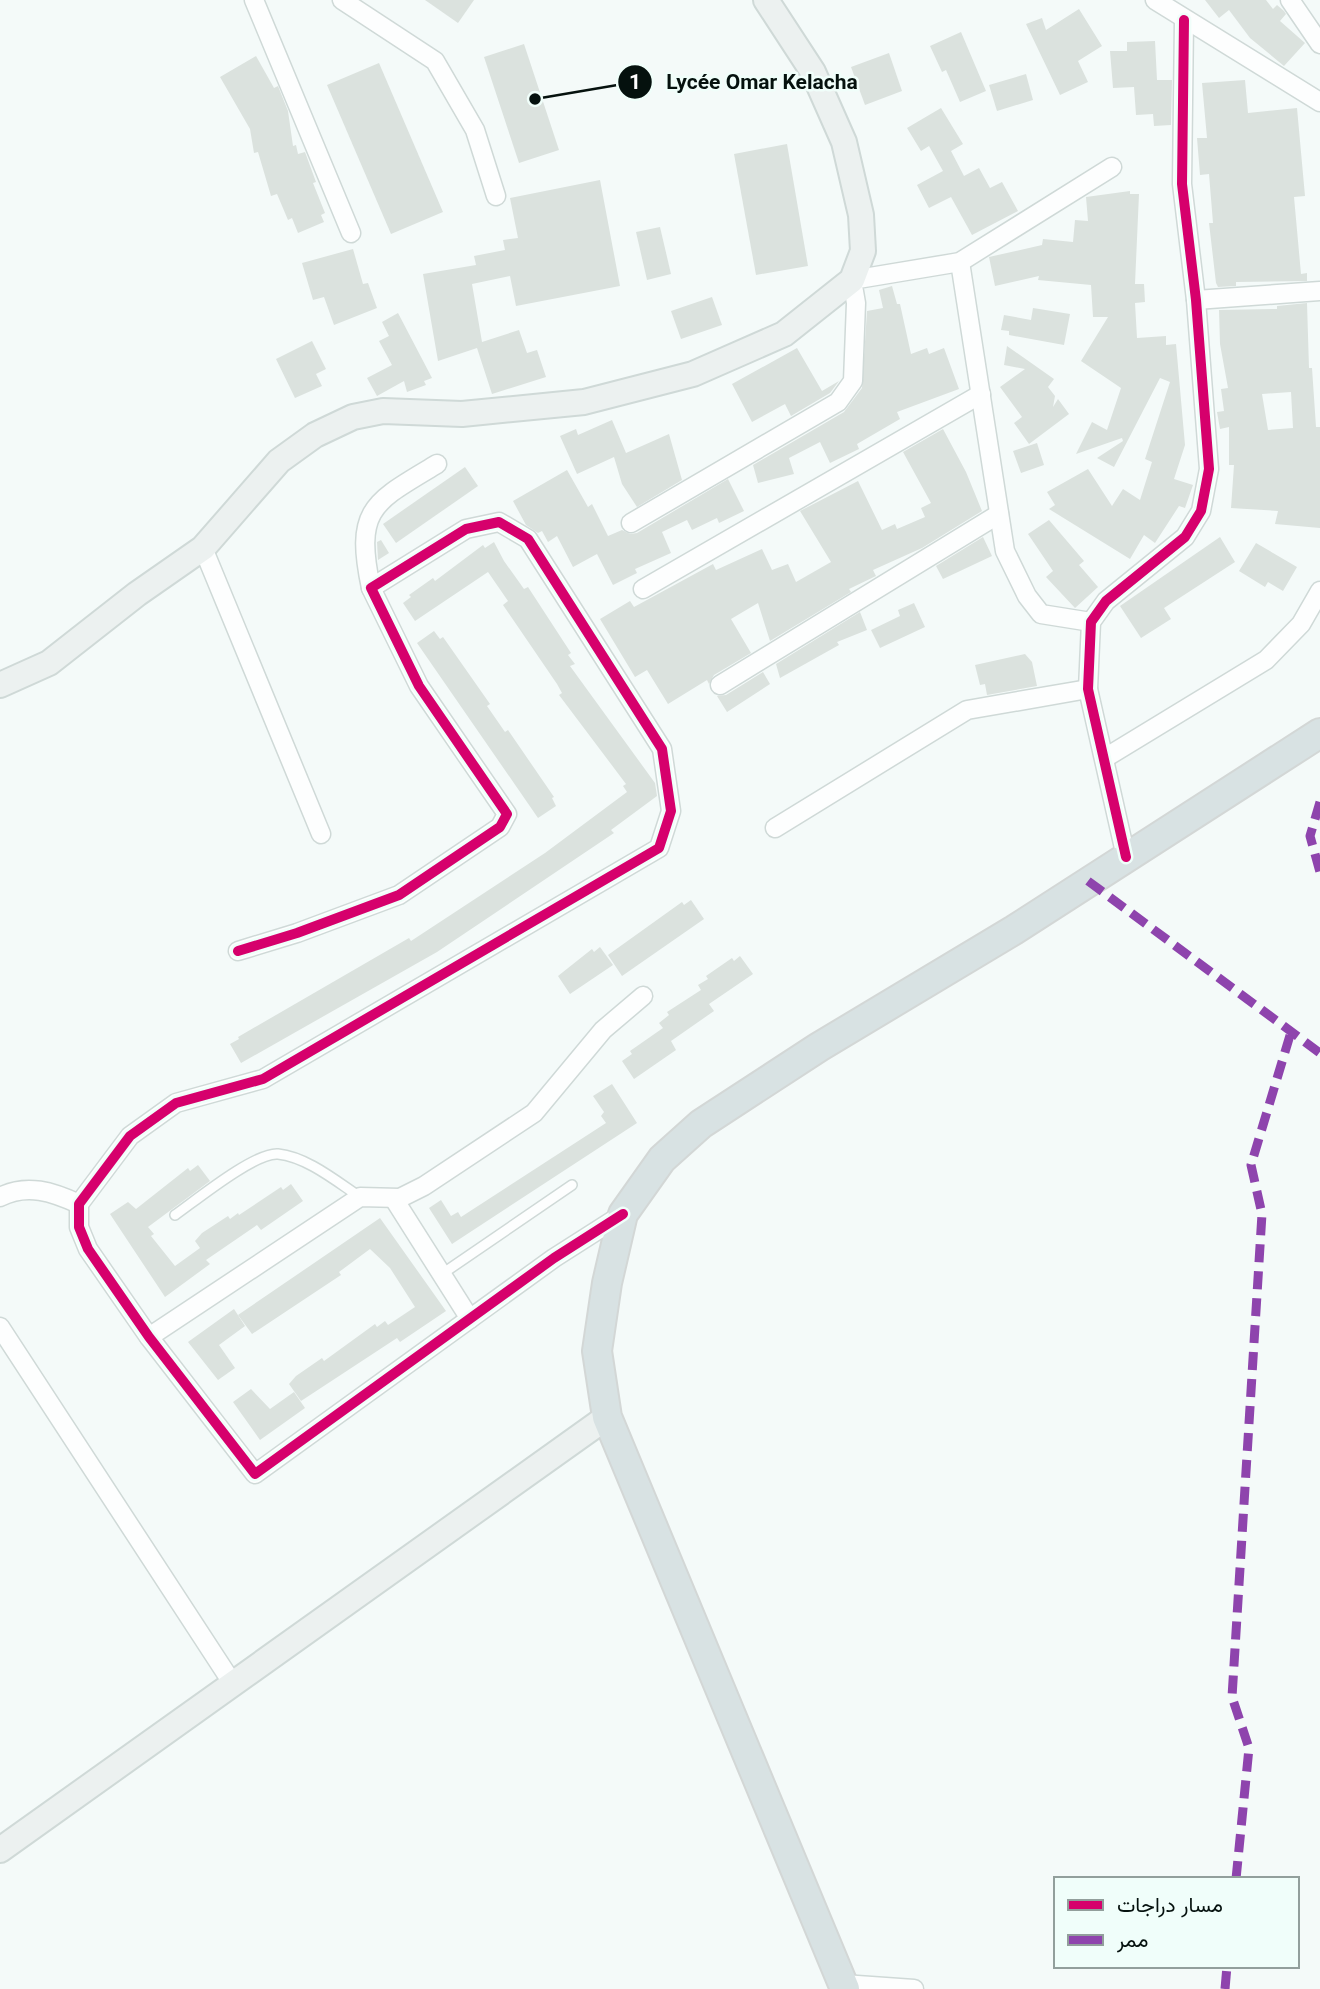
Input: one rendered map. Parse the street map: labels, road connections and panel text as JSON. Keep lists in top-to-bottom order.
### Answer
{
  "places": ["Lycée Omar Kelacha"],
  "legend": ["مسار دراجات", "ممر"]
}
